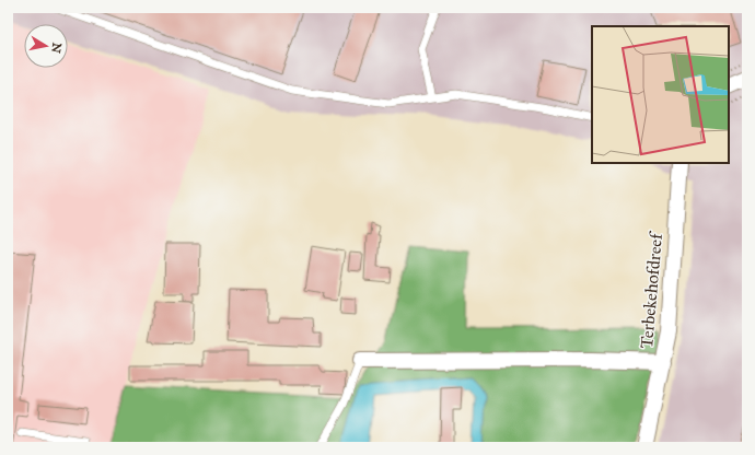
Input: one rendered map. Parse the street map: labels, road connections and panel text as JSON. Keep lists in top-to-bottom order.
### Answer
{
  "streets": {
    "street": ["Terbekehofdreef"]
  },
  "north": "right"
}
